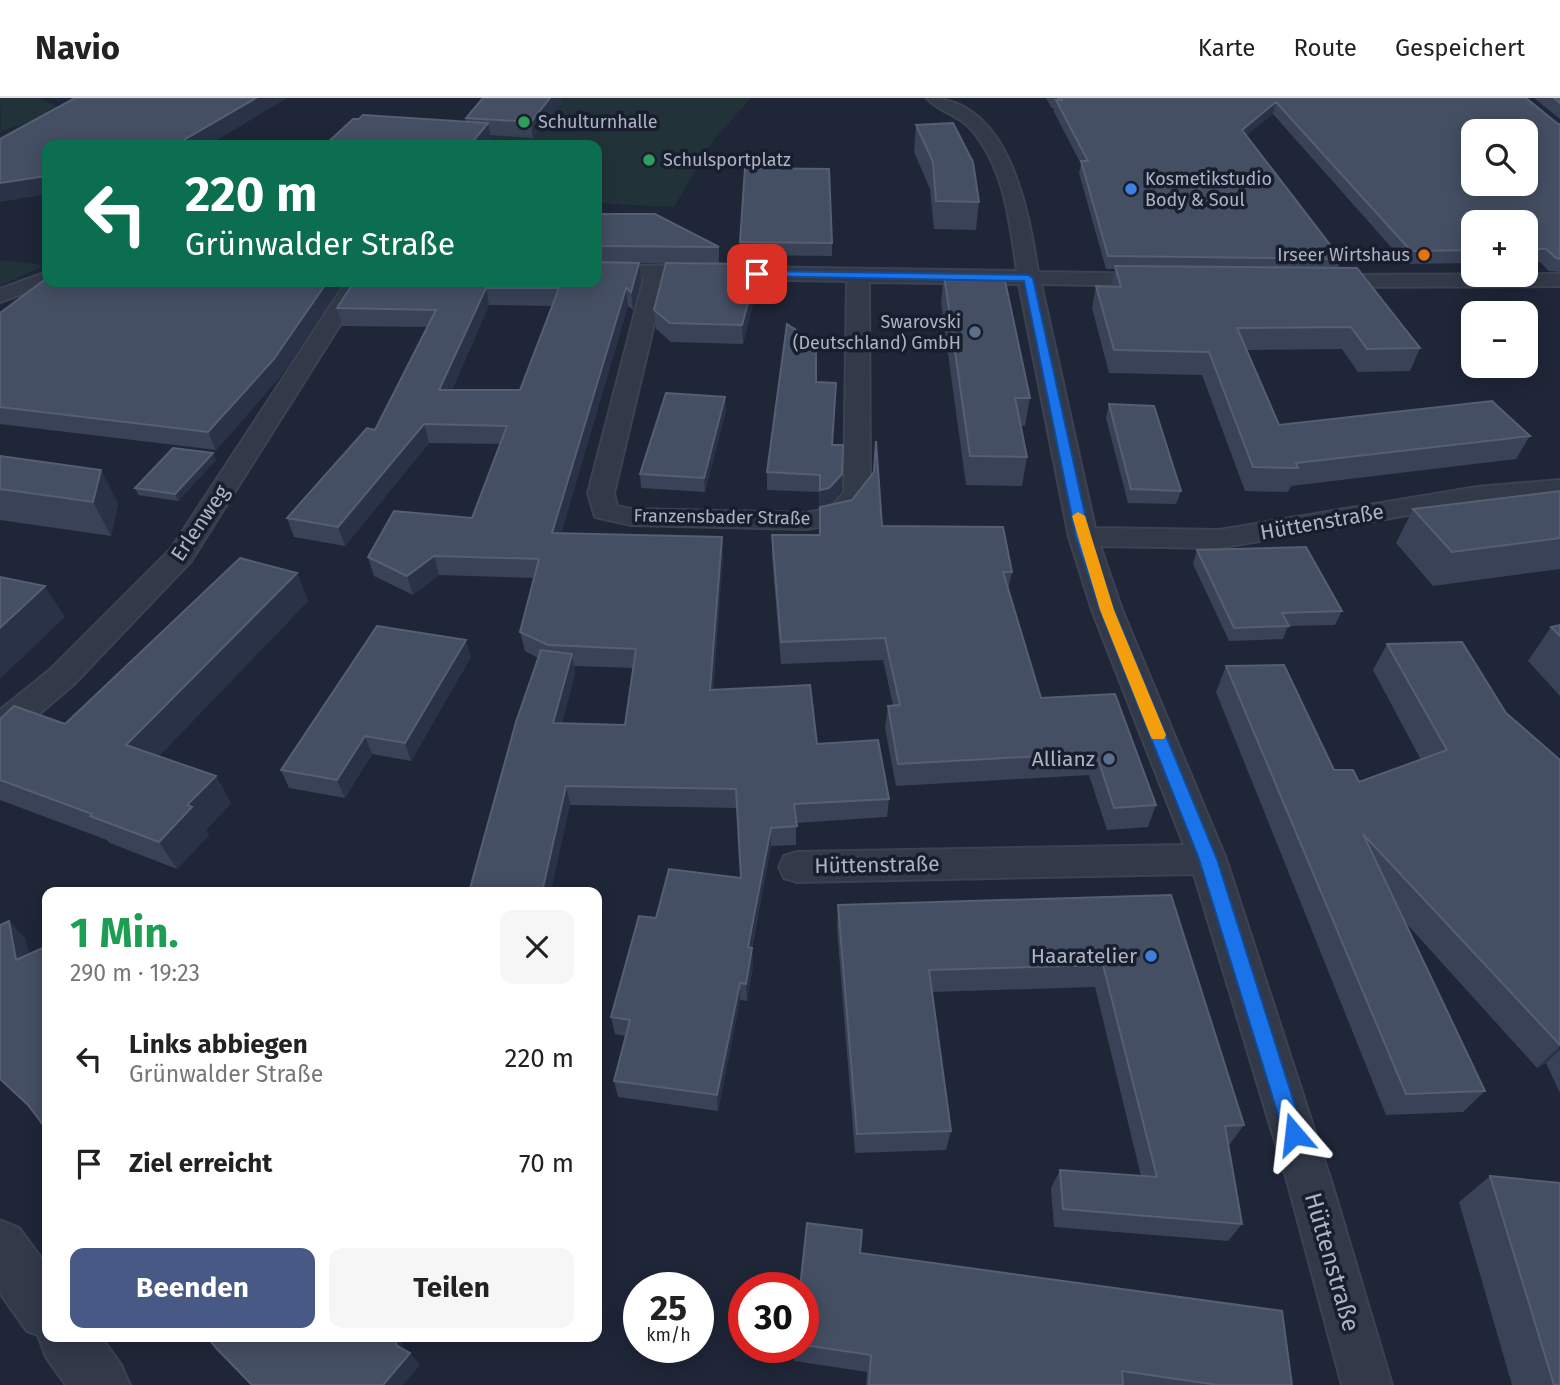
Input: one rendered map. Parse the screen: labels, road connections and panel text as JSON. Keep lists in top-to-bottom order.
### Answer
{
  "streets": {
    "street": ["Franzensbader Straße", "Hüttenstraße", "Erlenweg"]
  },
  "places": [
    "Schulturnhalle",
    "Schulsportplatz",
    "Kosmetikstudio Body & Soul",
    "Irseer Wirtshaus",
    "Swarovski (Deutschland) GmbH",
    "Allianz",
    "Haaratelier"
  ],
  "page": {
    "header": "Navio",
    "nav": ["Karte", "Route", "Gespeichert"],
    "map_buttons": ["+", "−"],
    "turn": ["220 m", "Grünwalder Straße"],
    "heading": ["1 Min.", "290 m · 19:23"],
    "list": [
      {
        "name": "Links abbiegen",
        "note": "Grünwalder Straße",
        "value": "220 m"
      },
      {
        "name": "Ziel erreicht",
        "value": "70 m"
      }
    ],
    "buttons": ["Beenden", "Teilen"],
    "speed": "25 km/h",
    "limit": "30"
  }
}
